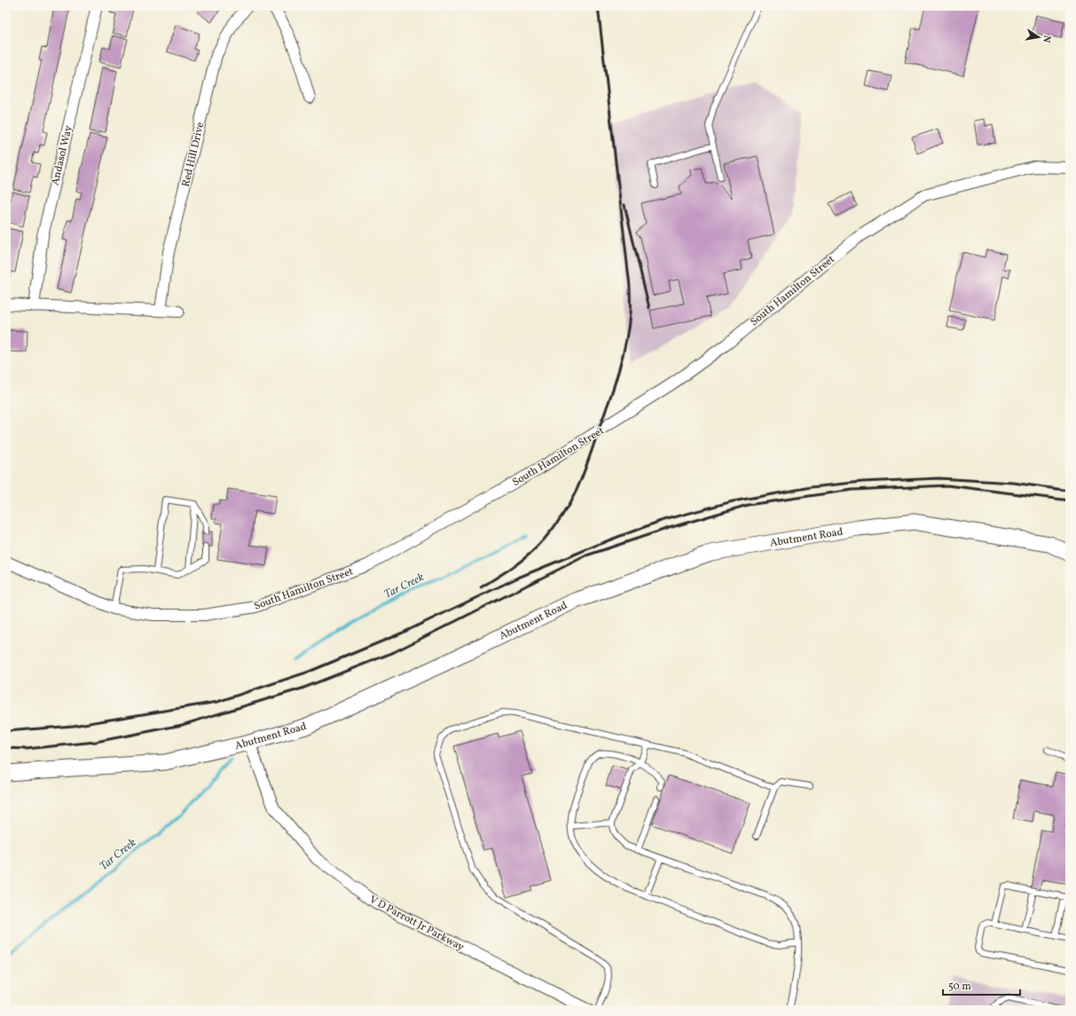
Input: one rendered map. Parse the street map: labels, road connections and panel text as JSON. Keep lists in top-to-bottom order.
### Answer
{
  "streets": {
    "main road": ["Abutment Road"],
    "street": [
      "Red Hill Drive",
      "Andasol Way",
      "South Hamilton Street",
      "V D Parrott Jr Parkway"
    ]
  },
  "crossings": [
    ["Abutment Road", "V D Parrott Jr Parkway"]
  ],
  "water": ["Tar Creek"],
  "scale_bar": "50 m",
  "north": "right"
}
